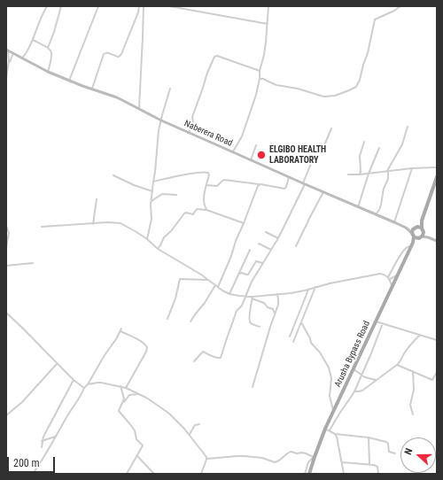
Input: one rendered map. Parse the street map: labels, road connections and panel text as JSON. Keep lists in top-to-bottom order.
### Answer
{
  "streets": {
    "main road": ["Arusha Bypass Road"],
    "street": ["Naberera Road"]
  },
  "crossings": [
    ["Naberera Road", "Arusha Bypass Road"]
  ],
  "places": ["ELGIBO HEALTH LABORATORY"],
  "scale_bar": "200 m",
  "north": "left"
}
